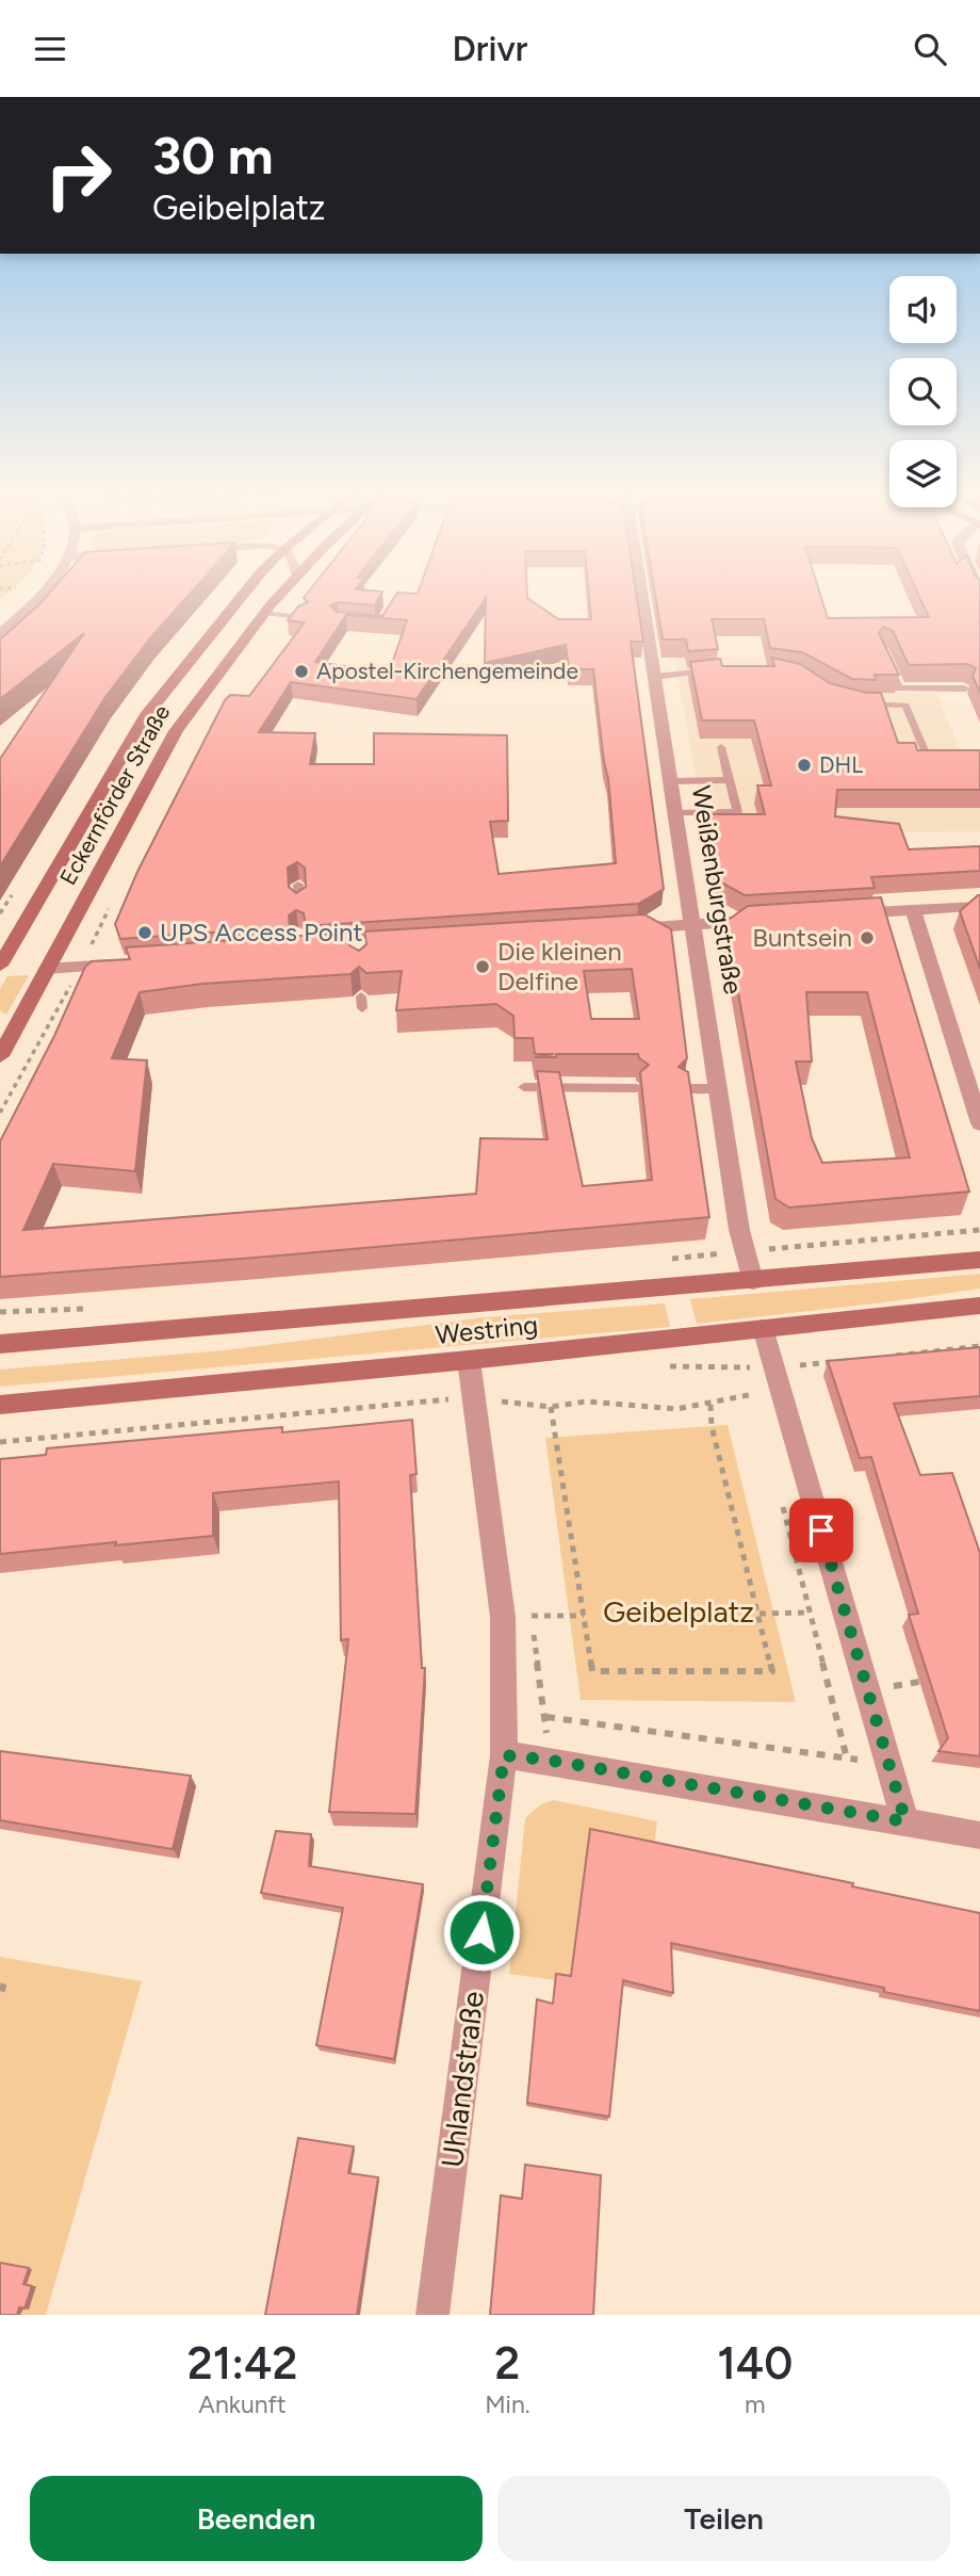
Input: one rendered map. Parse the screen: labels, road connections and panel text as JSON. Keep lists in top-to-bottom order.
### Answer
{
  "streets": {
    "main road": ["Eckernförder Straße", "Westring"],
    "street": ["Weißenburgstraße", "Uhlandstraße"]
  },
  "crossings": [
    ["Weißenburgstraße", "Westring"]
  ],
  "parks": ["Geibelplatz"],
  "places": [
    "Apostel-Kirchengemeinde",
    "DHL",
    "UPS Access Point",
    "Buntsein",
    "Die kleinen Delfine"
  ],
  "page": {
    "header": "Drivr",
    "turn": ["30 m", "Geibelplatz"],
    "eta": [
      "21:42",
      "Ankunft",
      "2",
      "Min.",
      "140",
      "m"
    ],
    "buttons": ["Beenden", "Teilen"]
  }
}
